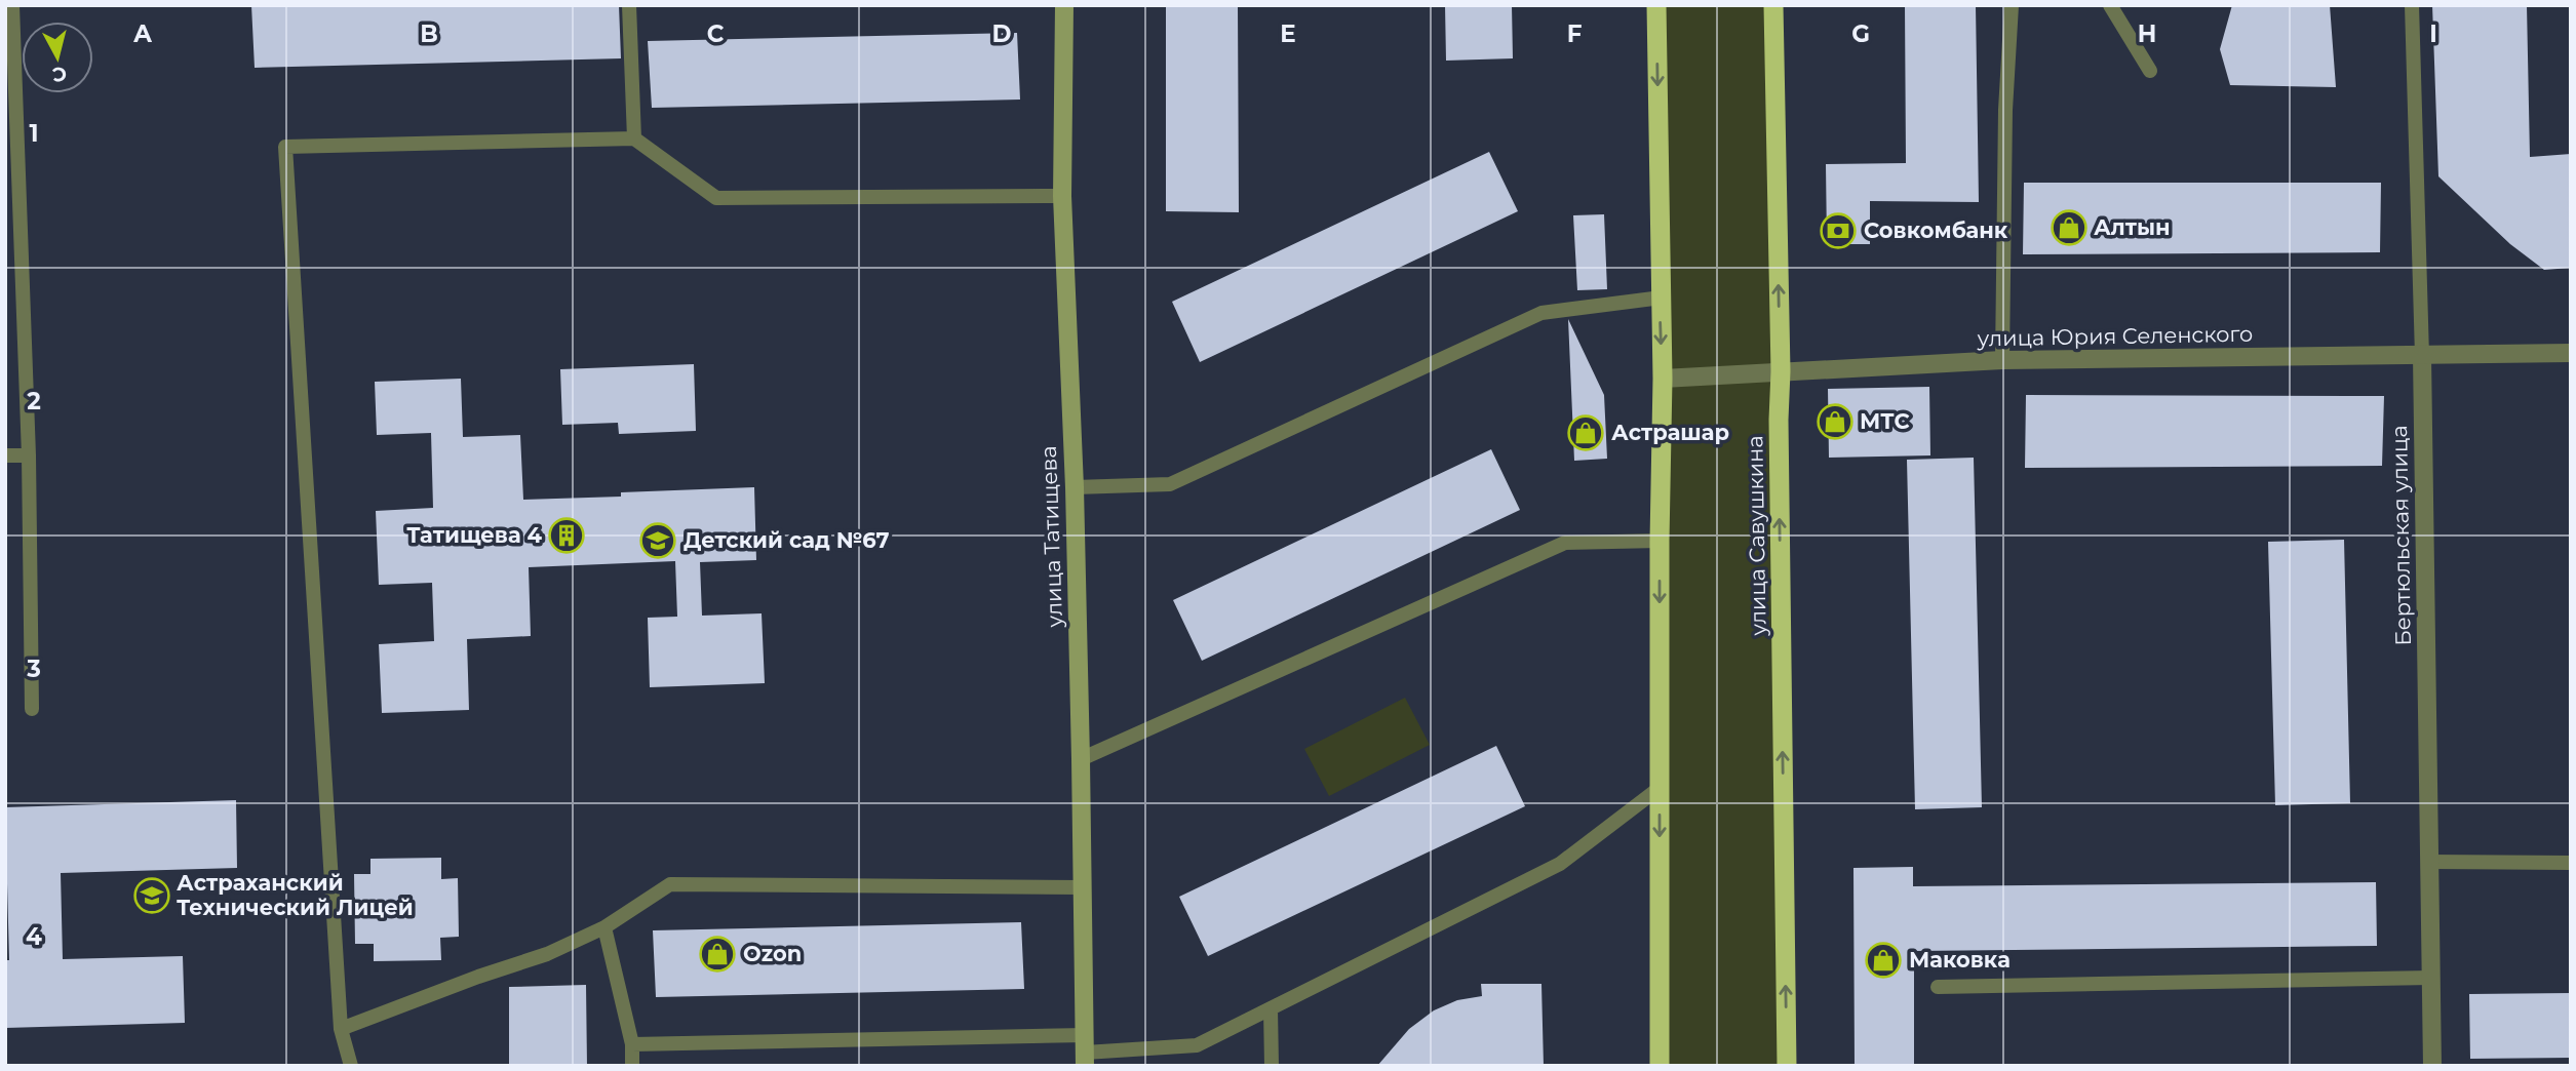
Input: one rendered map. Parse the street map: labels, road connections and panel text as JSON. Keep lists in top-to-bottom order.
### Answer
{
  "streets": {
    "highway": ["улица Савушкина"],
    "main road": ["улица Татищева"],
    "street": ["улица Юрия Селенского", "Бертюльская улица"]
  },
  "crossings": [
    ["улица Юрия Селенского", "улица Савушкина"],
    ["улица Юрия Селенского", "Бертюльская улица"]
  ],
  "places": {
    "shop": [
      "Алтын",
      "МТС",
      "Астрашар",
      "Ozon",
      "Маковка"
    ],
    "bank": ["Совкомбанк"],
    "building": ["Татищева 4"],
    "school or university": ["Детский сад №67", "Астраханский Технический Лицей"]
  },
  "north": "bottom",
  "grid": {
    "columns": [
      "A",
      "B",
      "C",
      "D",
      "E",
      "F",
      "G",
      "H",
      "I"
    ],
    "rows": [
      "1",
      "2",
      "3",
      "4"
    ]
  }
}
